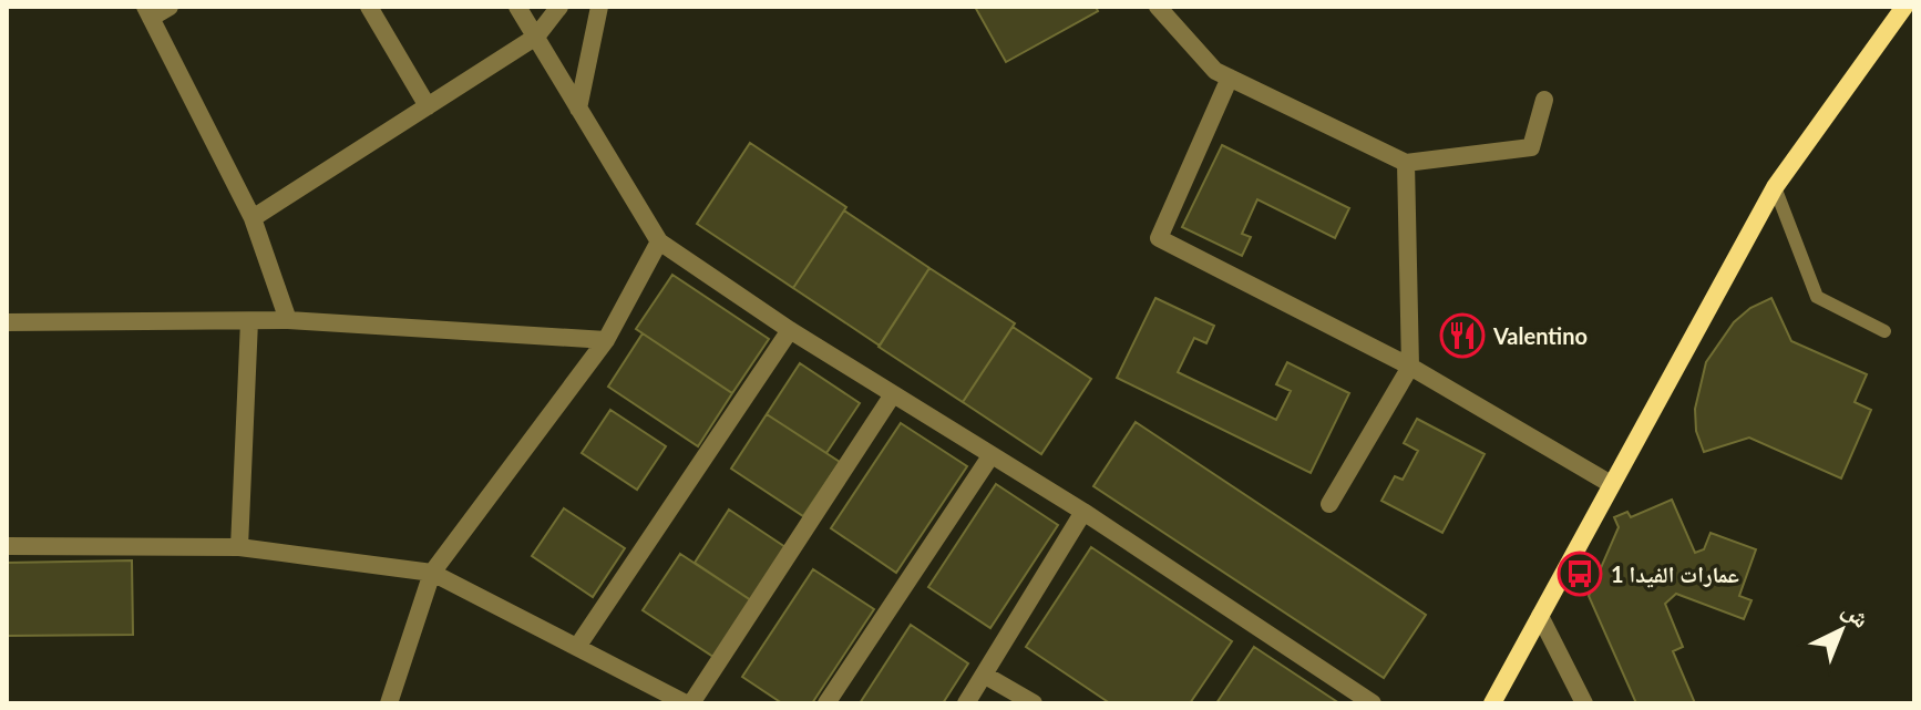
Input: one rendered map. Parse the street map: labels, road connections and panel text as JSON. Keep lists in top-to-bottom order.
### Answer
{
  "places": {
    "restaurant": ["Valentino"],
    "bus stop": ["عمارات الفيدا 1"]
  },
  "north": "top right"
}
